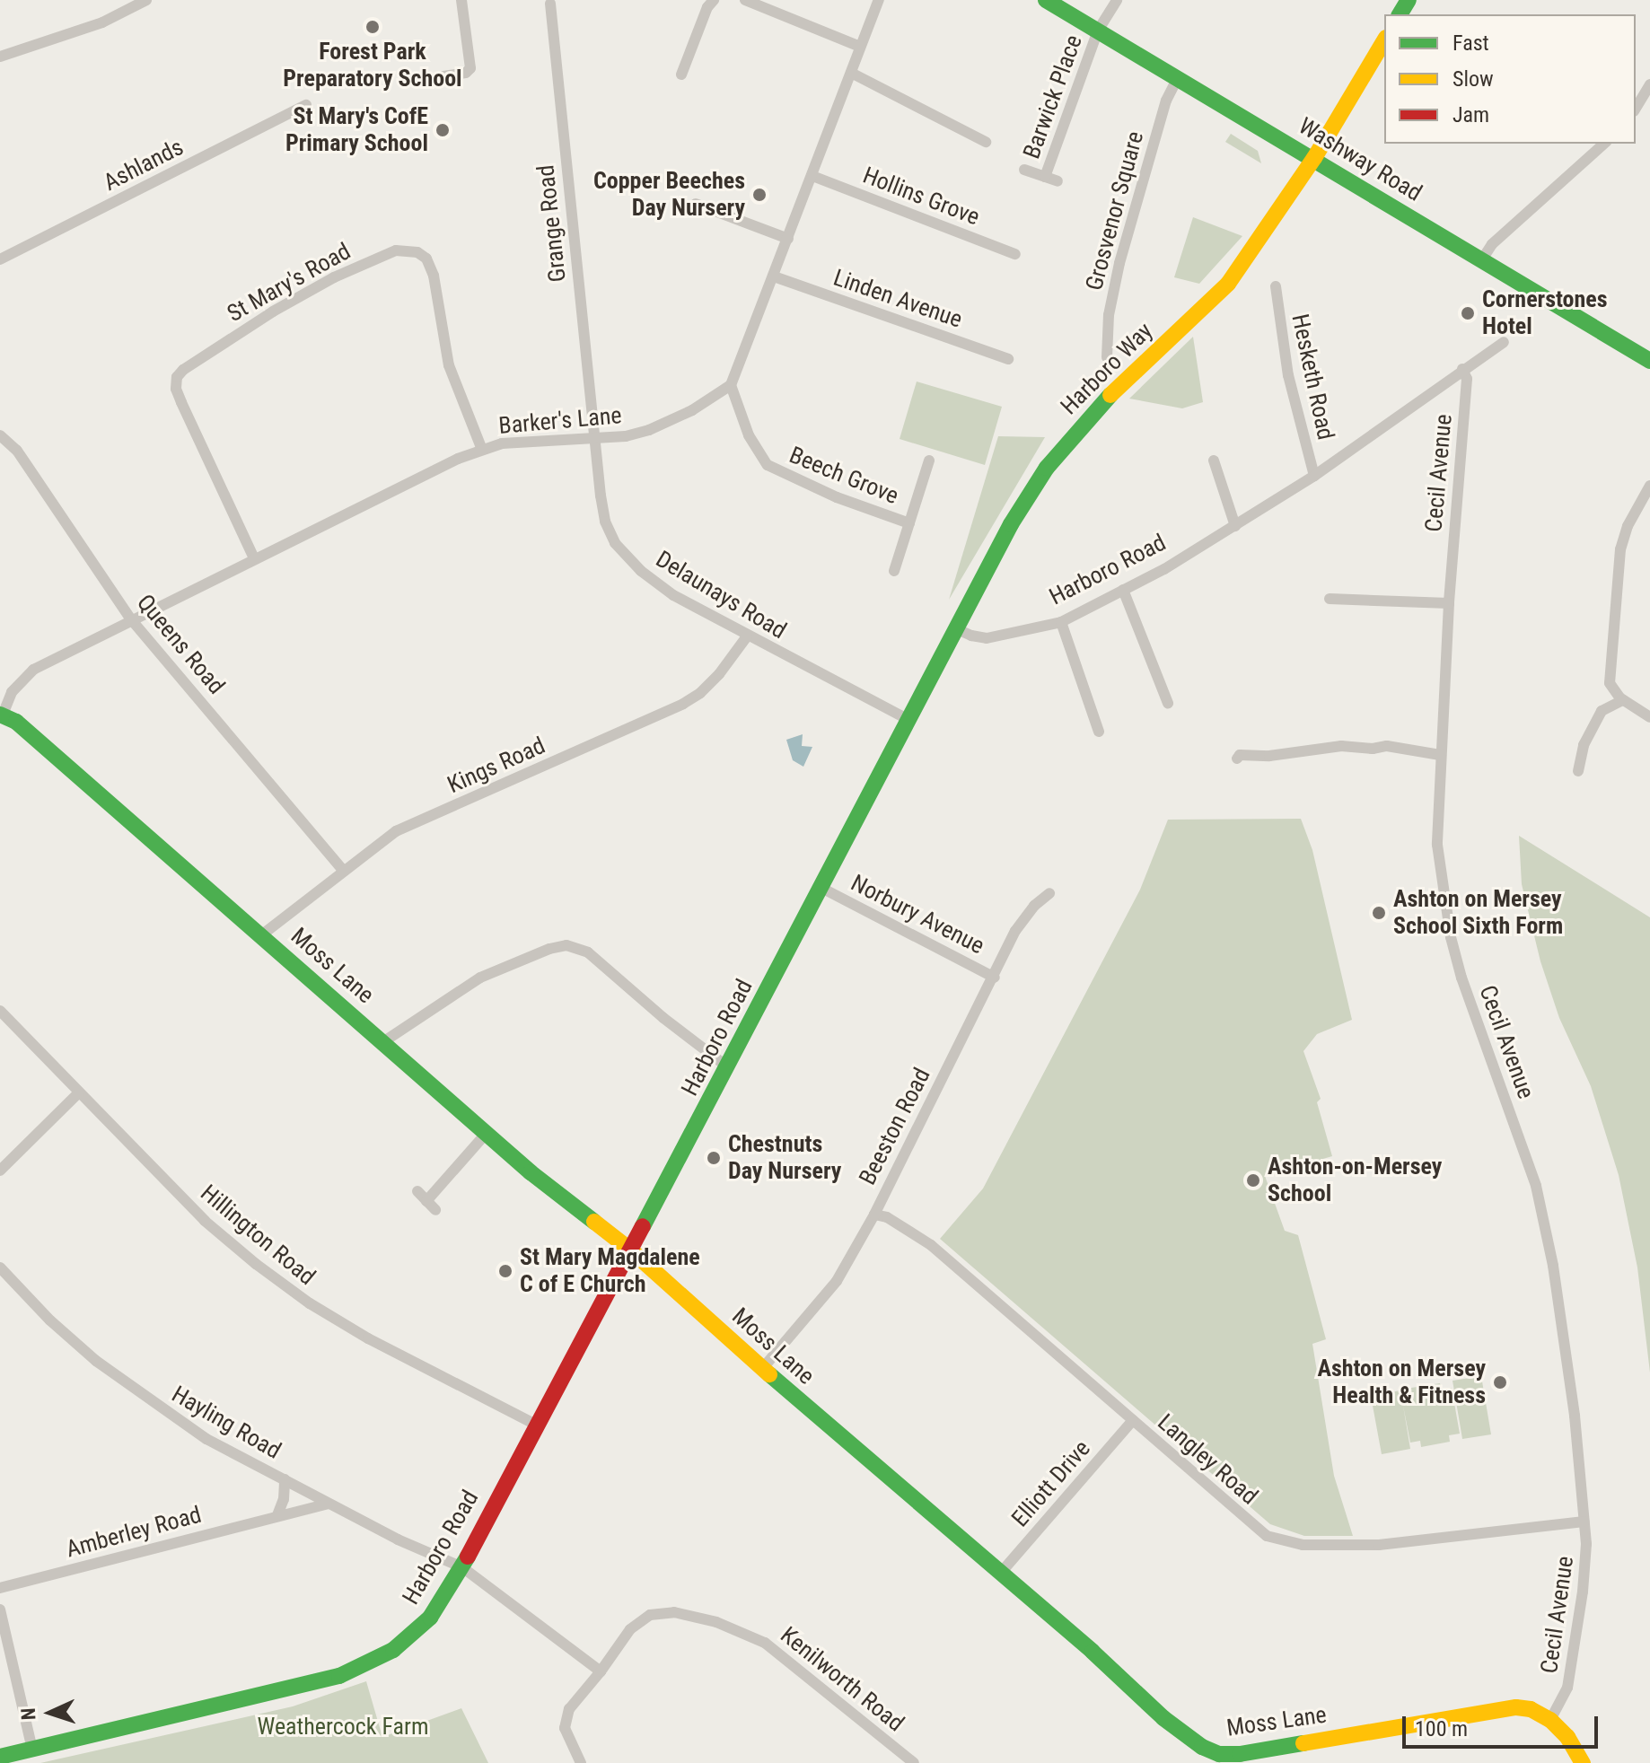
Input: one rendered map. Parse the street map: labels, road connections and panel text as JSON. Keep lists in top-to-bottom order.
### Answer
{
  "streets": {
    "main road": [
      "Washway Road",
      "Harboro Way",
      "Harboro Road",
      "Moss Lane"
    ],
    "street": [
      "Barwick Place",
      "Ashlands",
      "Hollins Grove",
      "Grosvenor Square",
      "Grange Road",
      "St Mary's Road",
      "Linden Avenue",
      "Hesketh Road",
      "Barker's Lane",
      "Cecil Avenue",
      "Beech Grove",
      "Delaunays Road",
      "Queens Road",
      "Kings Road",
      "Norbury Avenue",
      "Beeston Road",
      "Hillington Road",
      "Hayling Road",
      "Langley Road",
      "Elliott Drive",
      "Amberley Road",
      "Kenilworth Road"
    ]
  },
  "crossings": [
    ["Barwick Place", "Washway Road"],
    ["Washway Road", "Grosvenor Square"],
    ["Washway Road", "Harboro Way"],
    ["Grange Road", "Barker's Lane"],
    ["Grange Road", "Delaunays Road"],
    ["St Mary's Road", "Barker's Lane"],
    ["Harboro Way", "Harboro Road"],
    ["Hesketh Road", "Harboro Road"],
    ["Barker's Lane", "Beech Grove"],
    ["Barker's Lane", "Delaunays Road"],
    ["Barker's Lane", "Queens Road"],
    ["Barker's Lane", "Moss Lane"],
    ["Cecil Avenue", "Harboro Road"],
    ["Cecil Avenue", "Moss Lane"],
    ["Cecil Avenue", "Langley Road"],
    ["Harboro Road", "Delaunays Road"],
    ["Harboro Road", "Norbury Avenue"],
    ["Harboro Road", "Moss Lane"],
    ["Harboro Road", "Hillington Road"],
    ["Harboro Road", "Hayling Road"],
    ["Delaunays Road", "Kings Road"],
    ["Queens Road", "Kings Road"],
    ["Kings Road", "Moss Lane"],
    ["Norbury Avenue", "Beeston Road"],
    ["Moss Lane", "Beeston Road"],
    ["Moss Lane", "Elliott Drive"],
    ["Beeston Road", "Langley Road"],
    ["Hayling Road", "Amberley Road"],
    ["Langley Road", "Elliott Drive"]
  ],
  "parks": ["Weathercock Farm"],
  "places": [
    "Forest Park Preparatory School",
    "St Mary's CofE Primary School",
    "Copper Beeches Day Nursery",
    "Cornerstones Hotel",
    "Ashton on Mersey School Sixth Form",
    "Chestnuts Day Nursery",
    "Ashton-on-Mersey School",
    "St Mary Magdalene C of E Church",
    "Ashton on Mersey Health & Fitness"
  ],
  "legend": ["Fast", "Slow", "Jam"],
  "scale_bar": "100 m",
  "north": "left"
}
